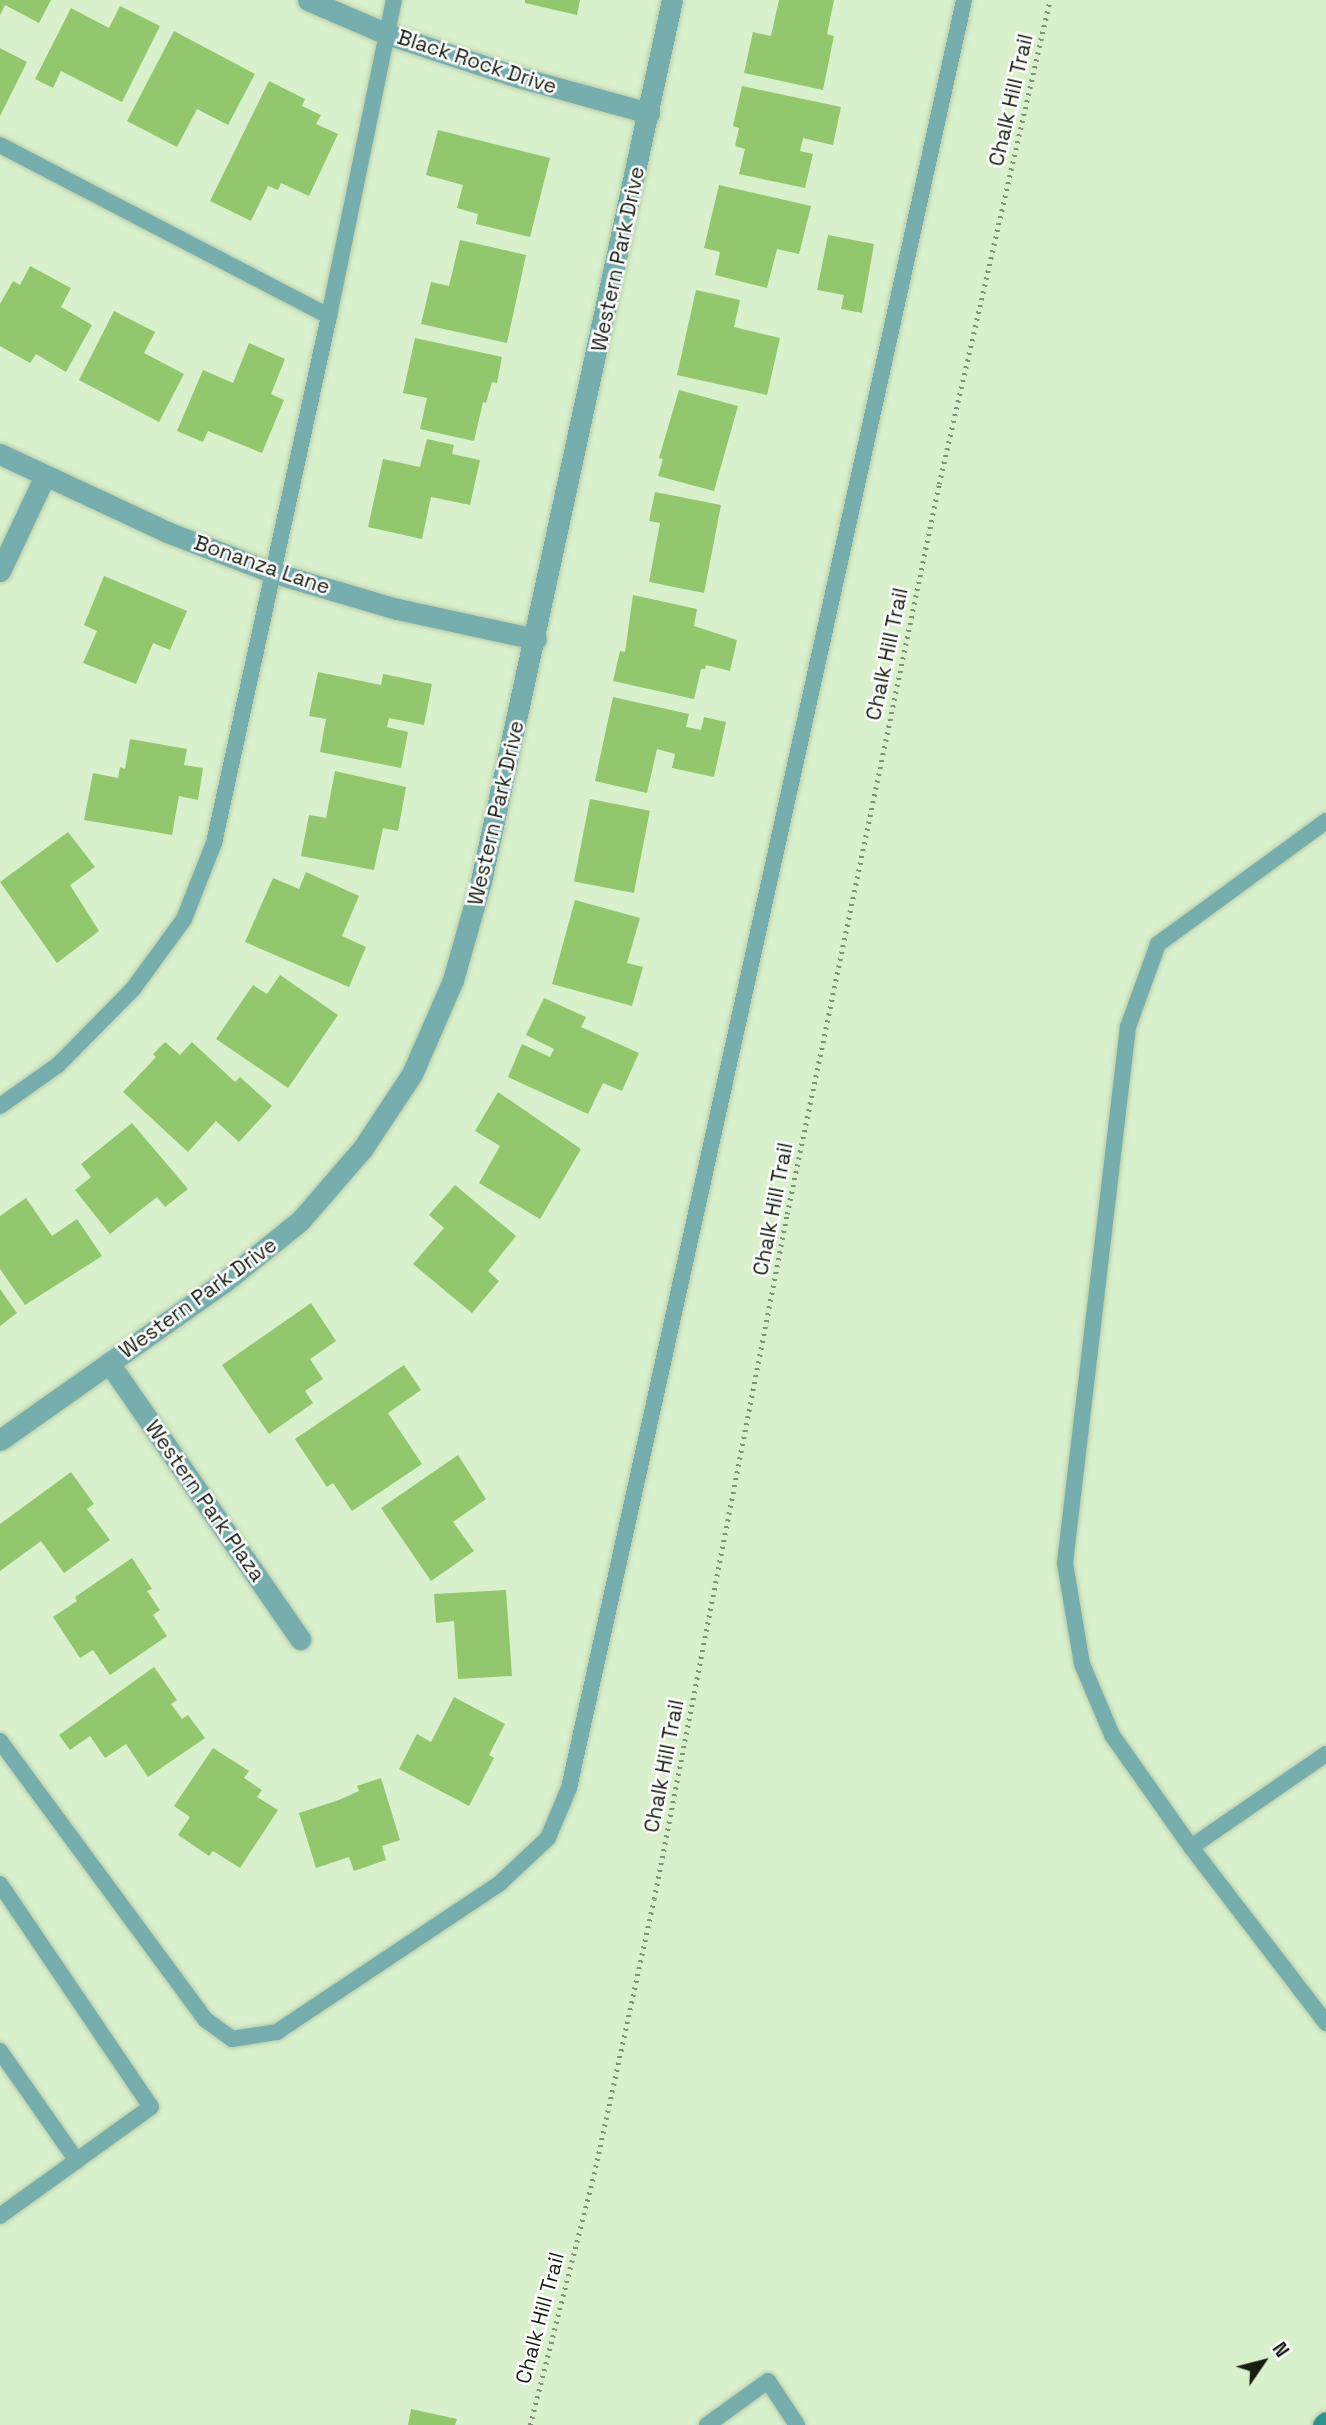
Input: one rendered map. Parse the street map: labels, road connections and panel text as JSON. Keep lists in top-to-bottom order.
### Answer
{
  "streets": {
    "street": [
      "Black Rock Drive",
      "Western Park Drive",
      "Bonanza Lane",
      "Western Park Plaza"
    ],
    "path": ["Chalk Hill Trail"]
  },
  "crossings": [
    ["Black Rock Drive", "Western Park Drive"],
    ["Western Park Drive", "Bonanza Lane"],
    ["Western Park Drive", "Western Park Plaza"]
  ],
  "north": "top right"
}
